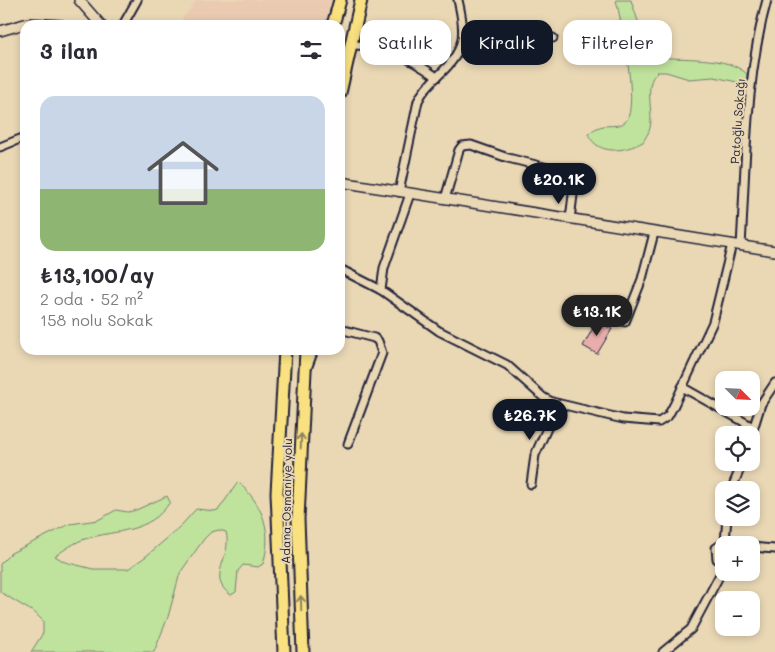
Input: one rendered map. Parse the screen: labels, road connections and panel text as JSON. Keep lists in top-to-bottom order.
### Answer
{
  "streets": {
    "highway": ["Adana-Osmaniye yolu"],
    "street": ["Patoğlu Sokağı"]
  },
  "north": "bottom right",
  "page": {
    "chip": ["Satılık", "Kiralık", "Filtreler"],
    "heading": "3 ilan",
    "list": [
      {
        "name": "₺13,100/ay",
        "note": "2 oda · 52 m² · 158 nolu Sokak"
      }
    ],
    "price": ["₺20.1K", "₺13.1K", "₺26.7K"],
    "map_buttons": ["+", "−"]
  }
}
